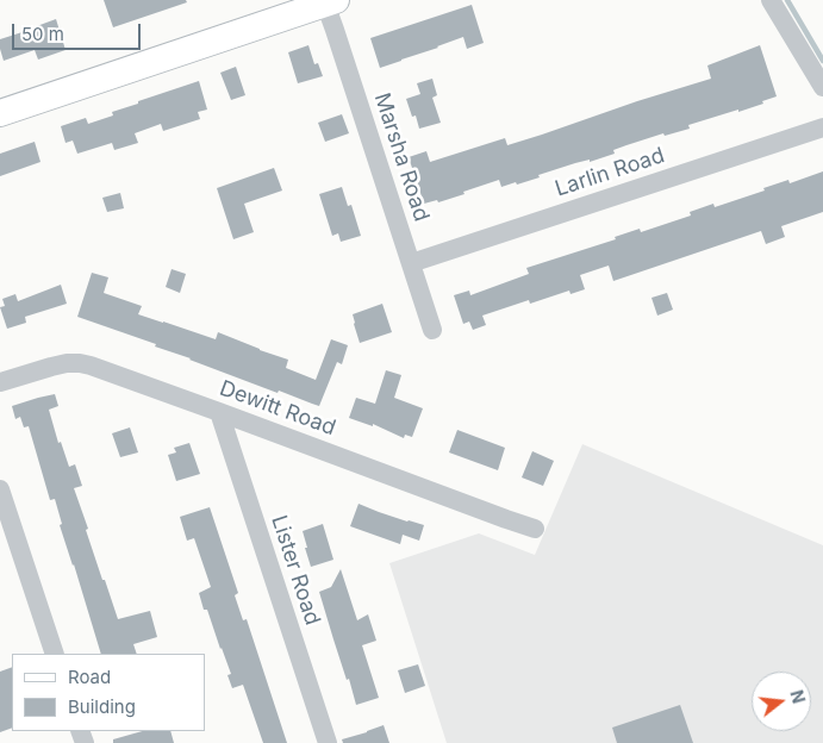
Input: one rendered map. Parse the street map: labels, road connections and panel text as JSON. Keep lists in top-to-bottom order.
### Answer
{
  "streets": {
    "street": [
      "Marsha Road",
      "Larlin Road",
      "Dewitt Road",
      "Lister Road"
    ]
  },
  "crossings": [
    ["Marsha Road", "Larlin Road"],
    ["Dewitt Road", "Lister Road"]
  ],
  "legend": ["Road", "Building"],
  "scale_bar": "50 m",
  "north": "right"
}
